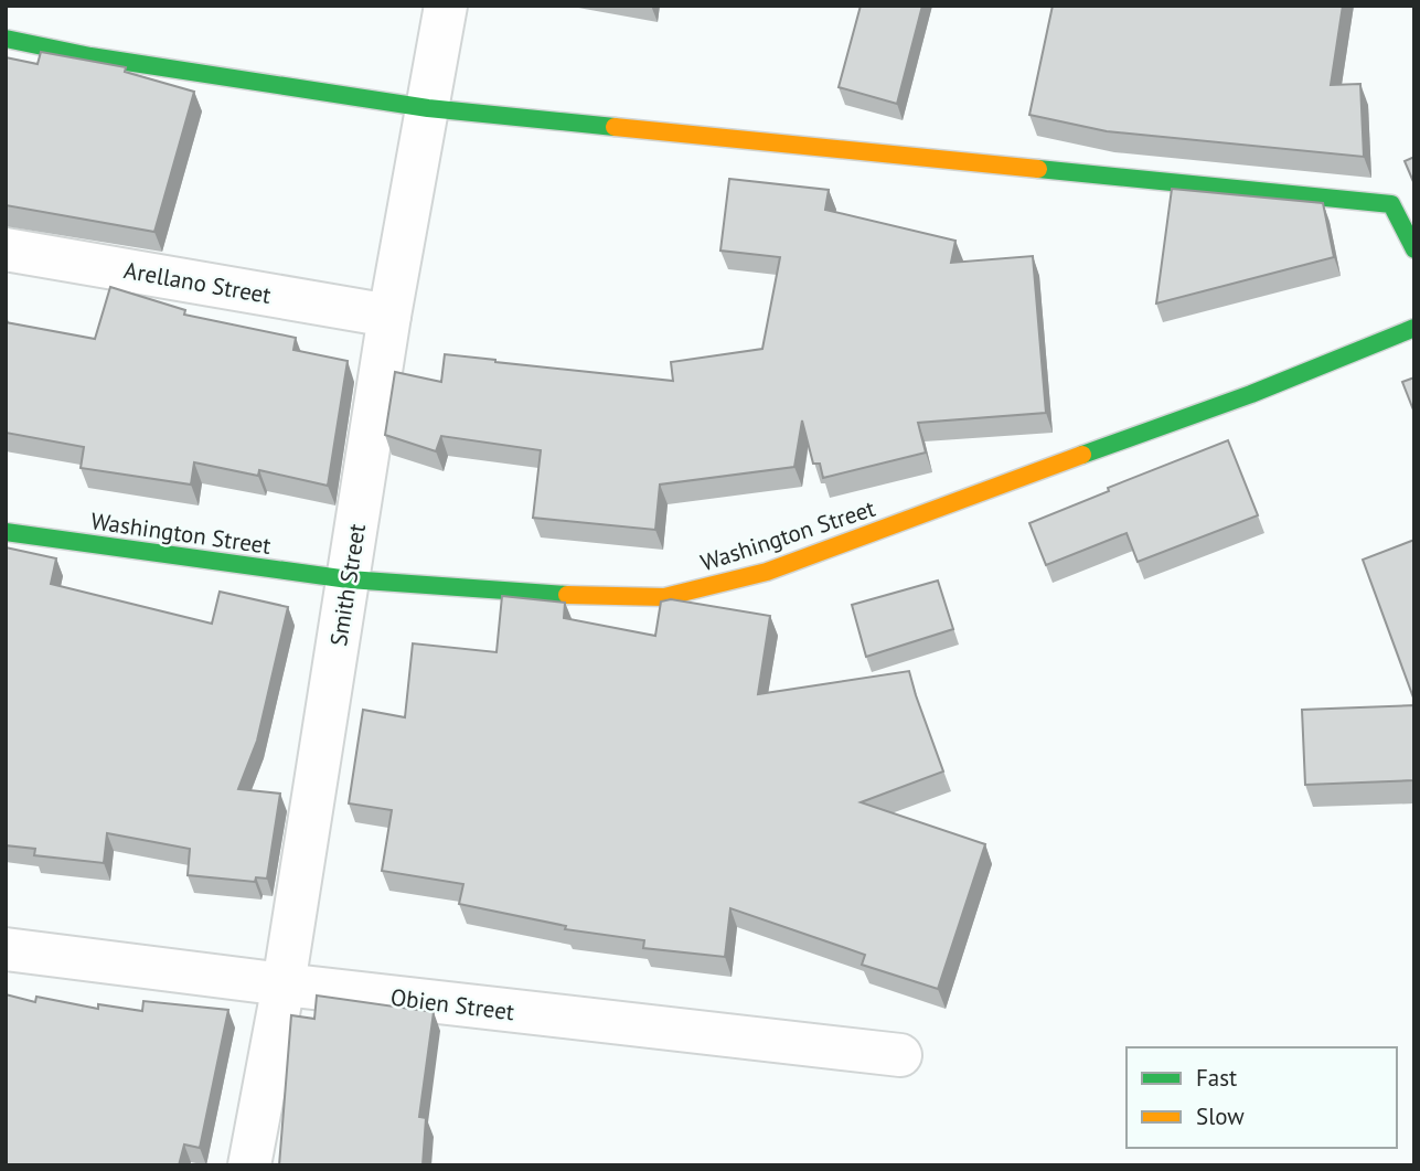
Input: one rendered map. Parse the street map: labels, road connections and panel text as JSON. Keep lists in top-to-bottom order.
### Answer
{
  "streets": {
    "main road": ["Washington Street"],
    "street": ["Arellano Street", "Smith Street", "Obien Street"]
  },
  "crossings": [
    ["Arellano Street", "Smith Street"],
    ["Washington Street", "Smith Street"],
    ["Smith Street", "Obien Street"]
  ],
  "legend": ["Fast", "Slow"]
}
